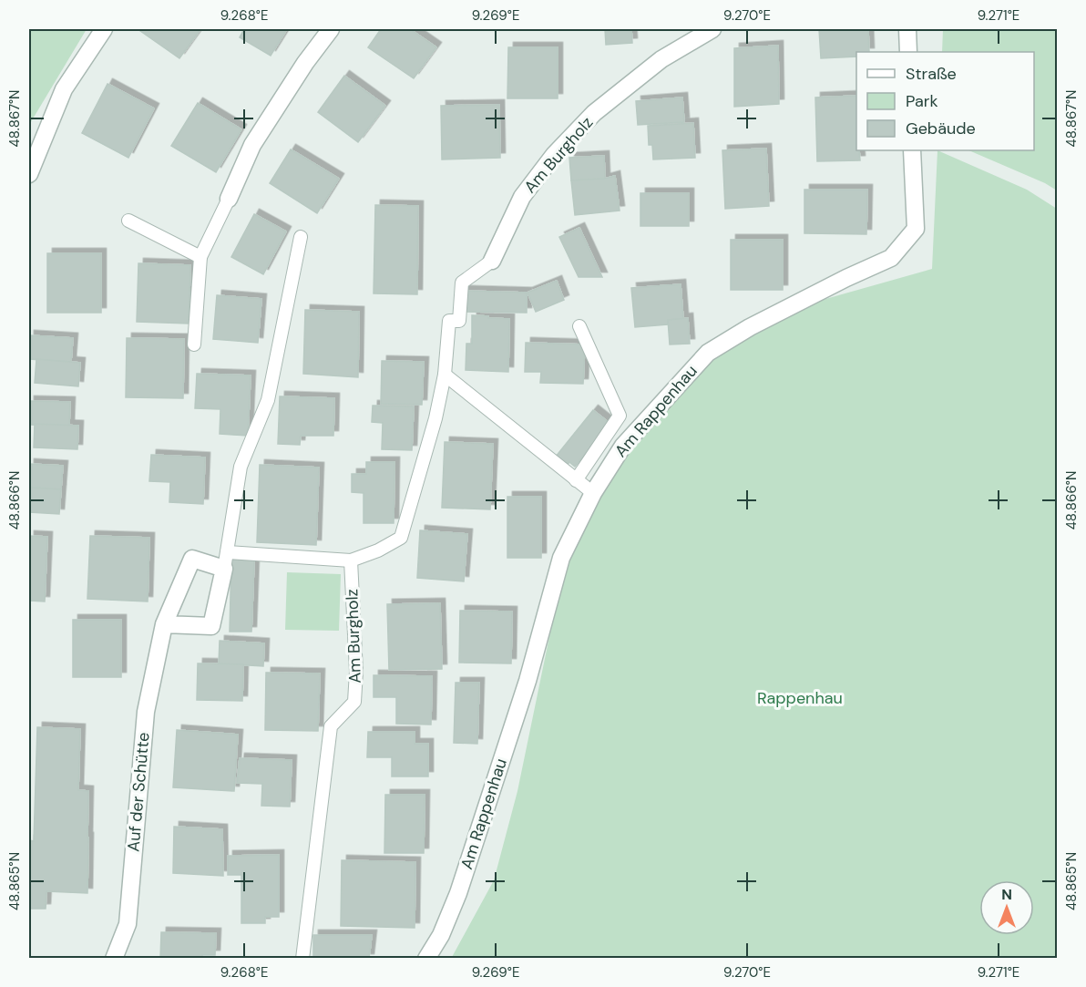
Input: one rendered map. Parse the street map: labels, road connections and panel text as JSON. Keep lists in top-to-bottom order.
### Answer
{
  "streets": {
    "street": ["Am Burgholz", "Am Rappenhau", "Auf der Schütte"]
  },
  "parks": ["Rappenhau"],
  "legend": ["Straße", "Park", "Gebäude"],
  "north": "top",
  "coordinates": [
    "9.268°E",
    "9.269°E",
    "9.270°E",
    "9.271°E",
    "48.867°N",
    "48.866°N",
    "48.865°N"
  ]
}
